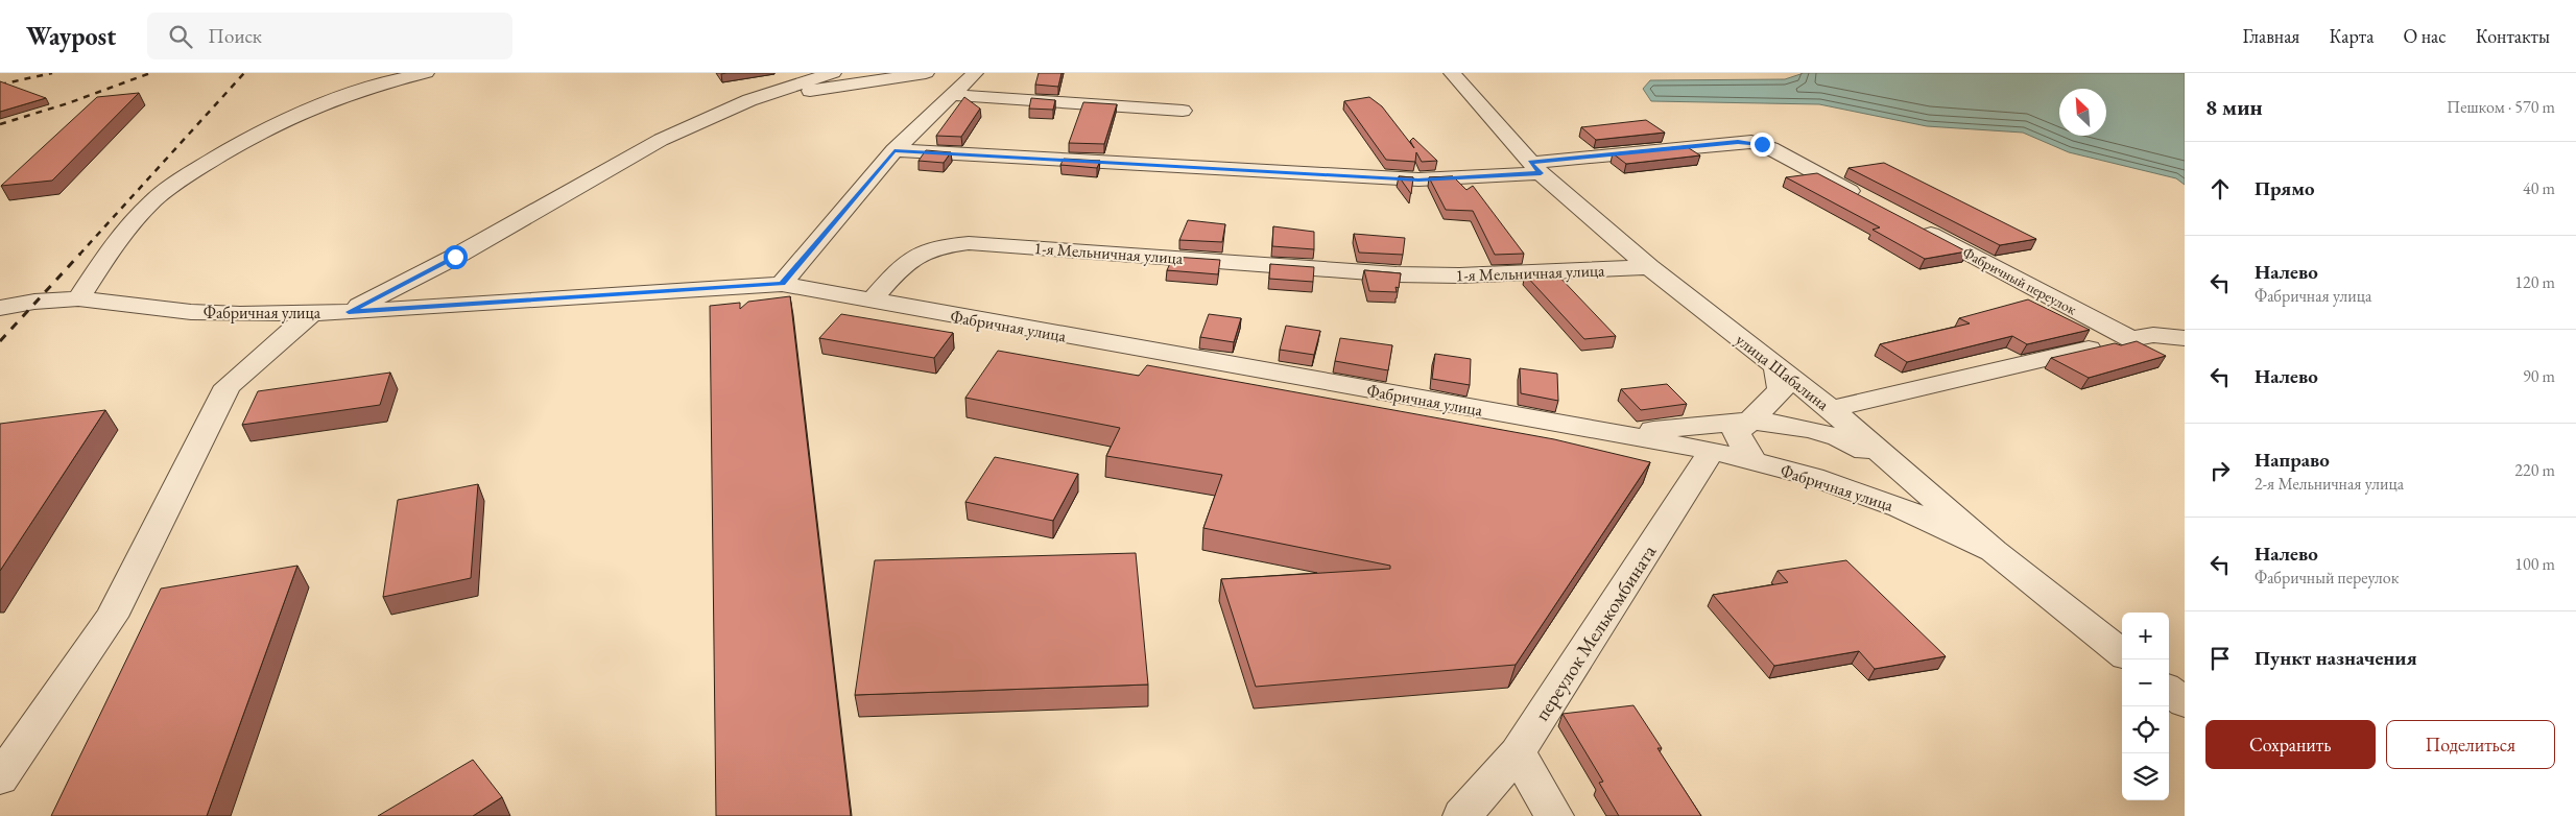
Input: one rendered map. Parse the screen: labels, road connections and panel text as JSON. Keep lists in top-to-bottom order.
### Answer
{
  "streets": {
    "street": [
      "1-я Мельничная улица",
      "Фабричный переулок",
      "Фабричная улица",
      "улица Шабалина",
      "переулок Мелькомбината"
    ]
  },
  "crossings": [
    ["1-я Мельничная улица", "Фабричная улица"],
    ["1-я Мельничная улица", "улица Шабалина"],
    ["Фабричная улица", "улица Шабалина"],
    ["Фабричная улица", "переулок Мелькомбината"]
  ],
  "north": "top left",
  "page": {
    "header": "Waypost",
    "search": "Поиск",
    "nav": [
      "Главная",
      "Карта",
      "О нас",
      "Контакты"
    ],
    "heading": ["8 мин", "Пешком · 570 m"],
    "list": [
      ["Прямо", "40 m"],
      ["Налево", "Фабричная улица", "120 m"],
      ["Налево", "90 m"],
      ["Направо", "2-я Мельничная улица", "220 m"],
      ["Налево", "Фабричный переулок", "100 m"],
      "Пункт назначения"
    ],
    "map_buttons": ["+", "−"],
    "buttons": ["Сохранить", "Поделиться"]
  }
}
